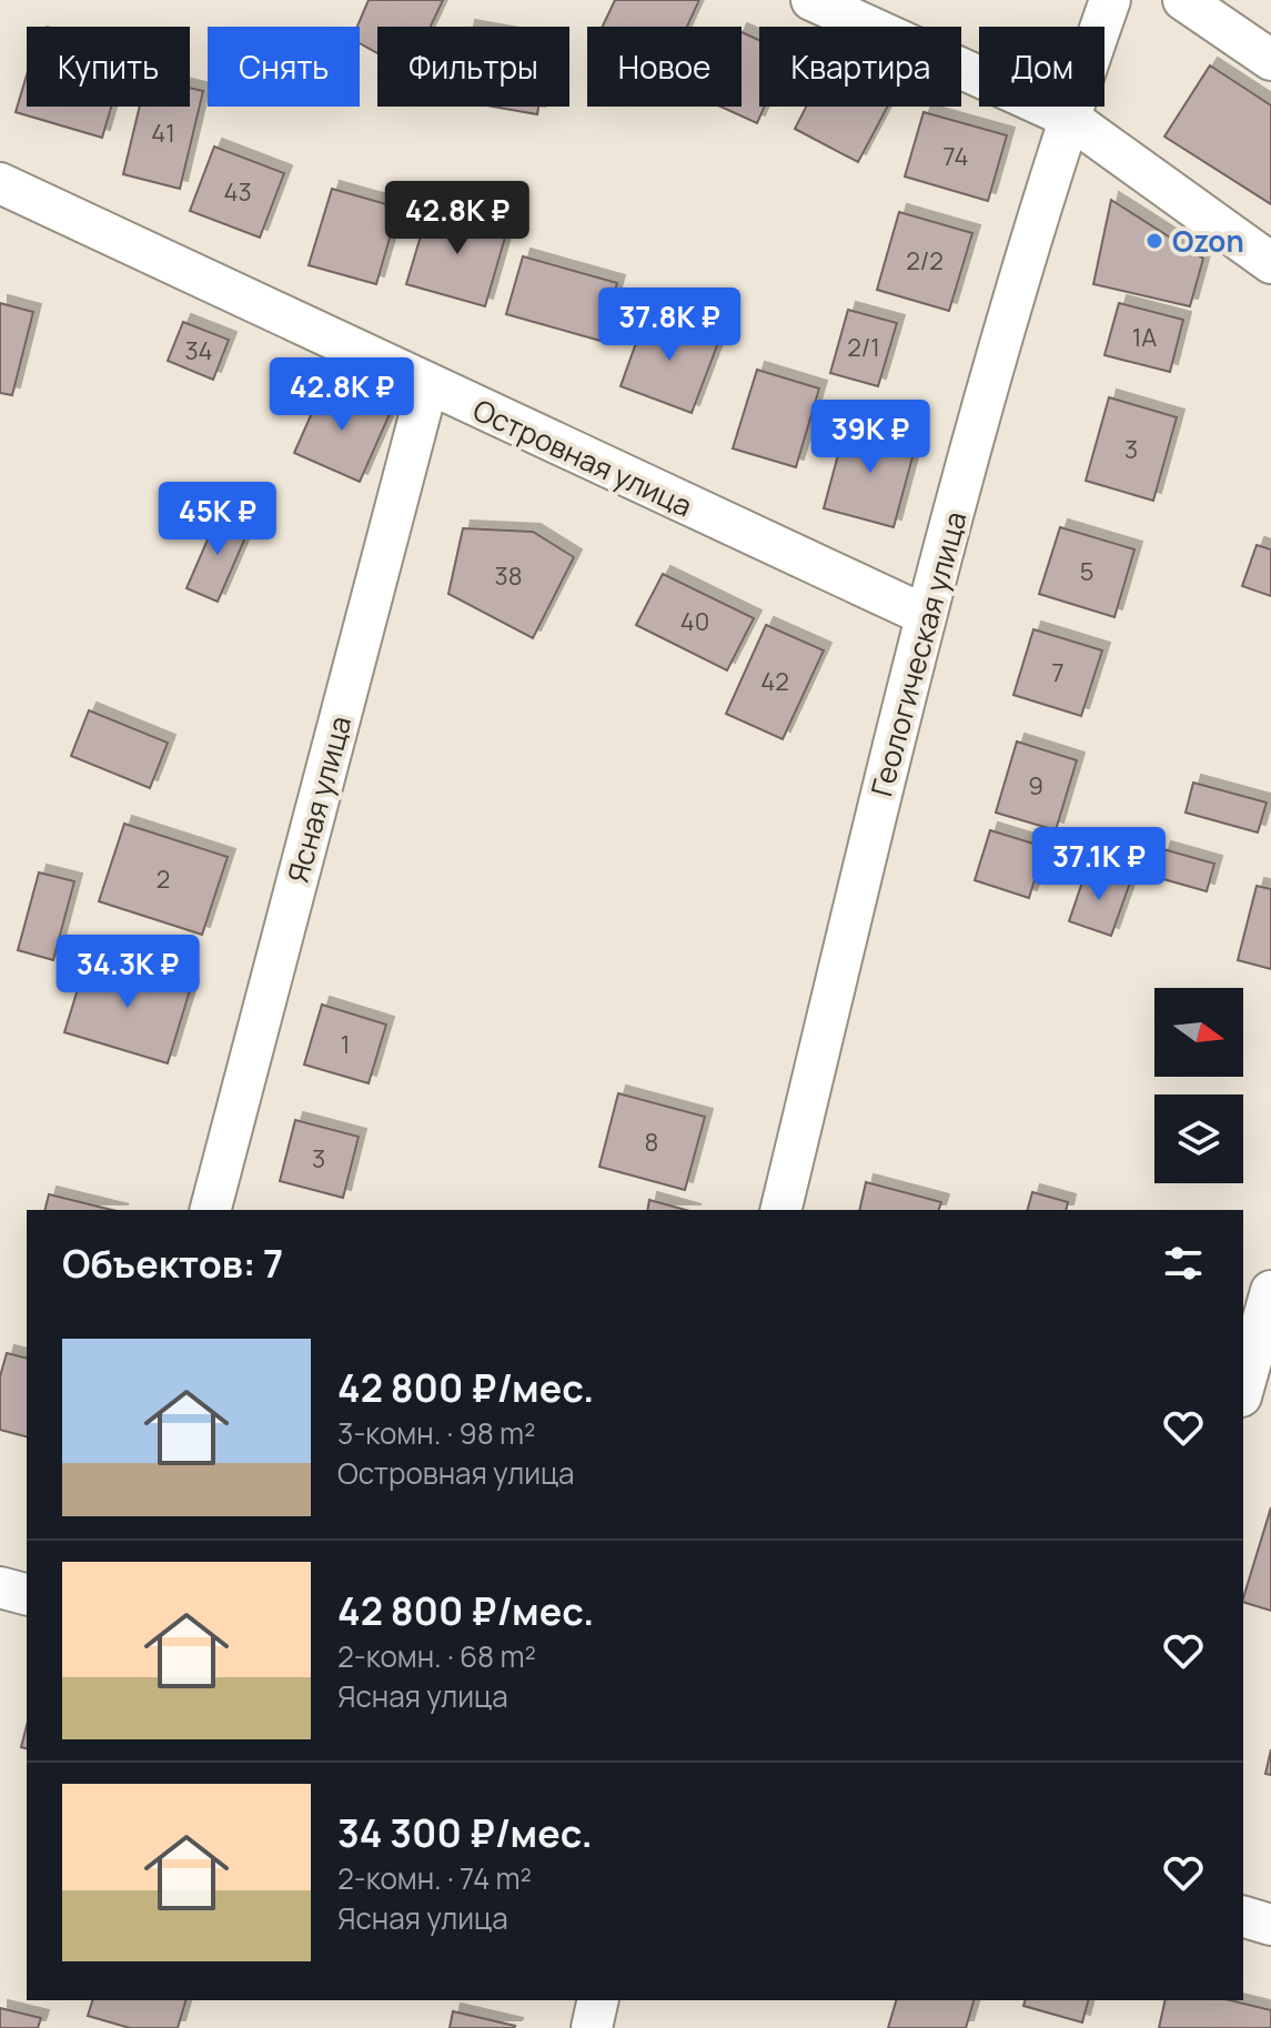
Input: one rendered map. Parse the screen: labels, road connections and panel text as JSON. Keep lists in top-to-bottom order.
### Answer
{
  "streets": {
    "street": ["Островная улица", "Геологическая улица", "Ясная улица"]
  },
  "crossings": [
    ["Островная улица", "Геологическая улица"],
    ["Островная улица", "Ясная улица"]
  ],
  "places": ["Ozon"],
  "house_numbers": [
    "41",
    "74",
    "43",
    "2/2",
    "1А",
    "2/1",
    "34",
    "3",
    "5",
    "38",
    "40",
    "7",
    "42",
    "9",
    "2",
    "1",
    "8",
    "3"
  ],
  "north": "right",
  "page": {
    "chip": [
      "Купить",
      "Снять",
      "Фильтры",
      "Новое",
      "Квартира",
      "Дом"
    ],
    "price": [
      "42.8K ₽",
      "37.8K ₽",
      "42.8K ₽",
      "39K ₽",
      "45K ₽",
      "37.1K ₽",
      "34.3K ₽"
    ],
    "heading": "Объектов: 7",
    "list": [
      {
        "name": "42 800 ₽/мес.",
        "note": "3-комн. · 98 m² · Островная улица"
      },
      {
        "name": "42 800 ₽/мес.",
        "note": "2-комн. · 68 m² · Ясная улица"
      },
      {
        "name": "34 300 ₽/мес.",
        "note": "2-комн. · 74 m² · Ясная улица"
      }
    ]
  }
}
